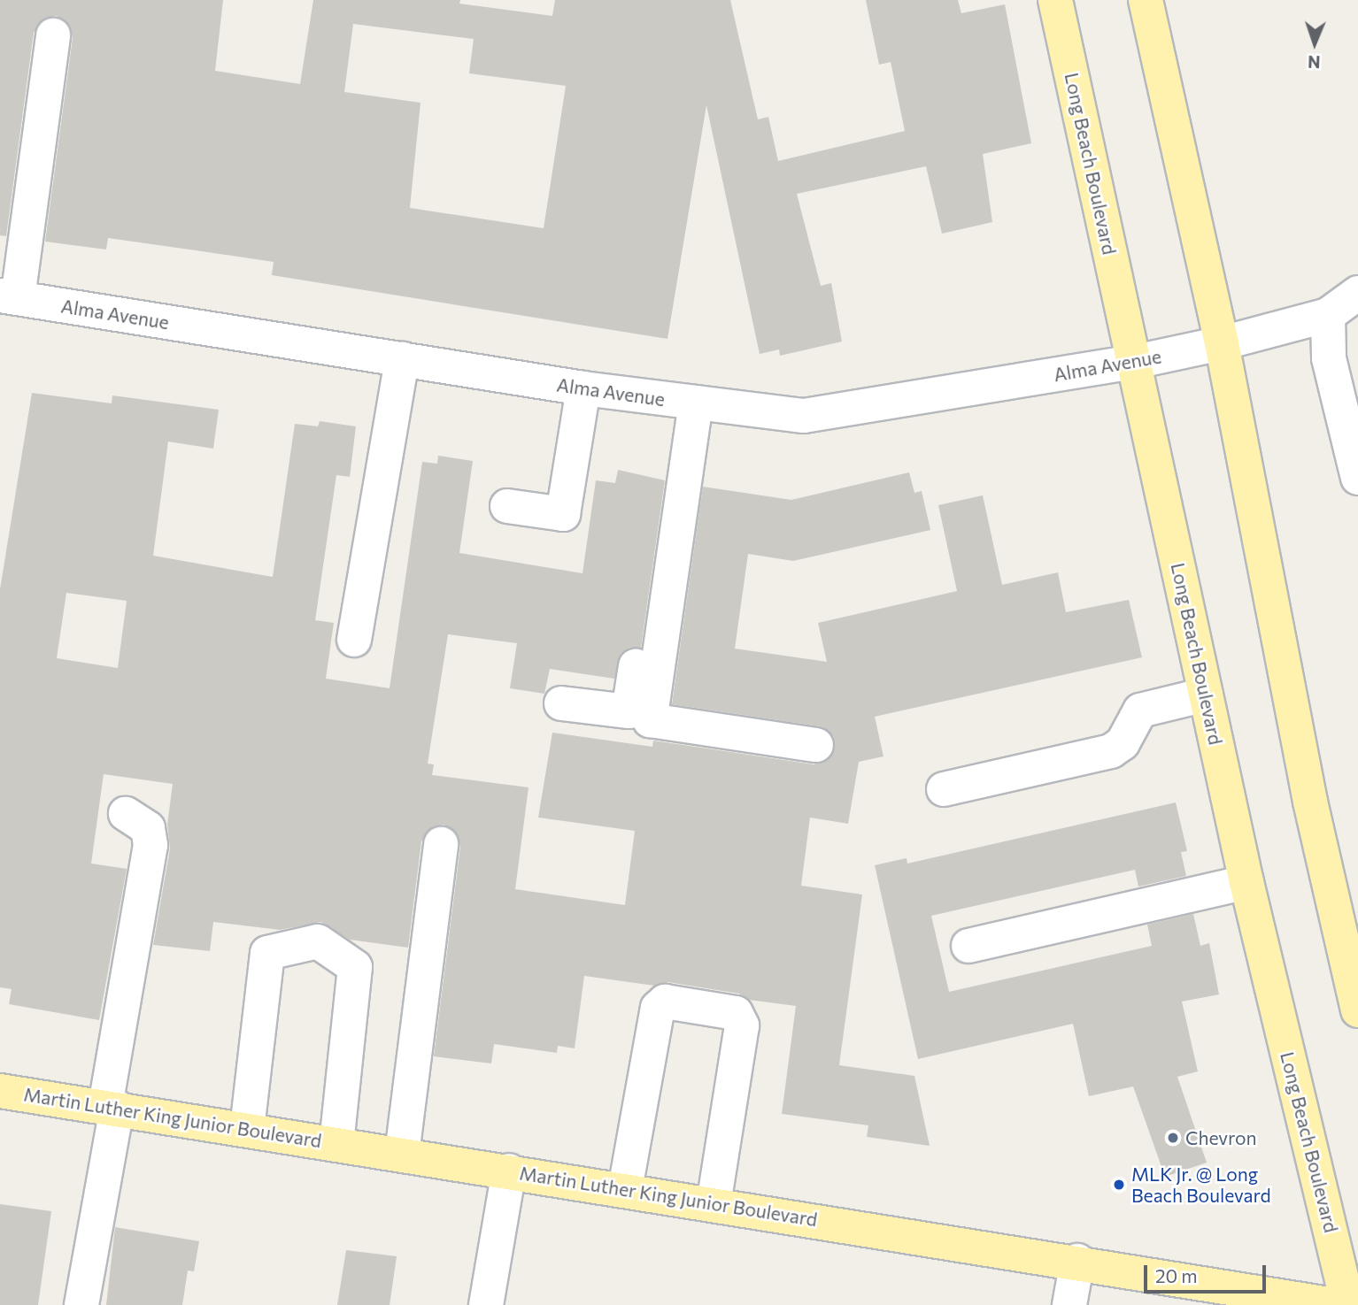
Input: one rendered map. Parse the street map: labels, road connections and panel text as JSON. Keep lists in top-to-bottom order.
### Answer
{
  "streets": {
    "main road": ["Long Beach Boulevard", "Martin Luther King Junior Boulevard"],
    "street": ["Alma Avenue"]
  },
  "crossings": [
    ["Long Beach Boulevard", "Alma Avenue"]
  ],
  "places": ["Chevron", "MLK Jr. @ Long Beach Boulevard"],
  "scale_bar": "20 m",
  "north": "bottom"
}
